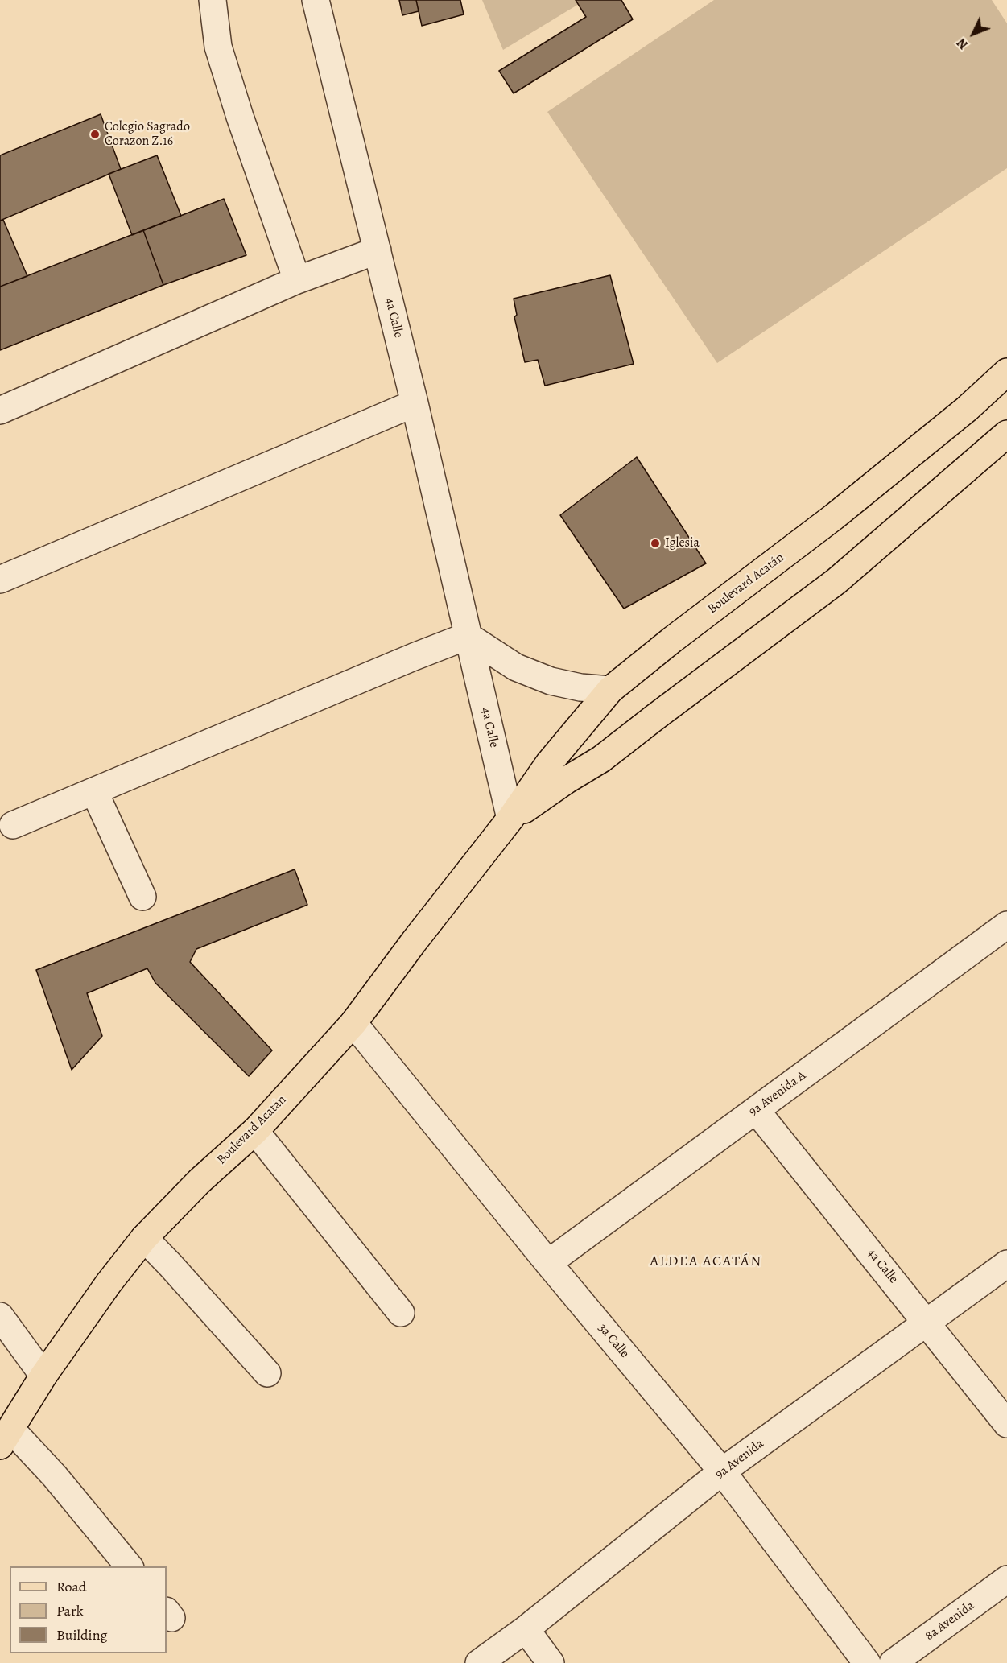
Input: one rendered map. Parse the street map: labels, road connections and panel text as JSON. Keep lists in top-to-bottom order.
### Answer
{
  "streets": {
    "main road": ["Boulevard Acatán"],
    "street": [
      "4a Calle",
      "9a Avenida A",
      "3a Calle",
      "9a Avenida",
      "8a Avenida"
    ]
  },
  "crossings": [
    ["4a Calle", "Boulevard Acatán"],
    ["4a Calle", "9a Avenida A"],
    ["4a Calle", "9a Avenida"],
    ["Boulevard Acatán", "3a Calle"],
    ["9a Avenida A", "3a Calle"],
    ["3a Calle", "9a Avenida"]
  ],
  "districts": ["ALDEA ACATÁN"],
  "places": ["Colegio Sagrado Corazon Z.16", "Iglesia"],
  "legend": ["Road", "Park", "Building"],
  "north": "bottom left"
}
